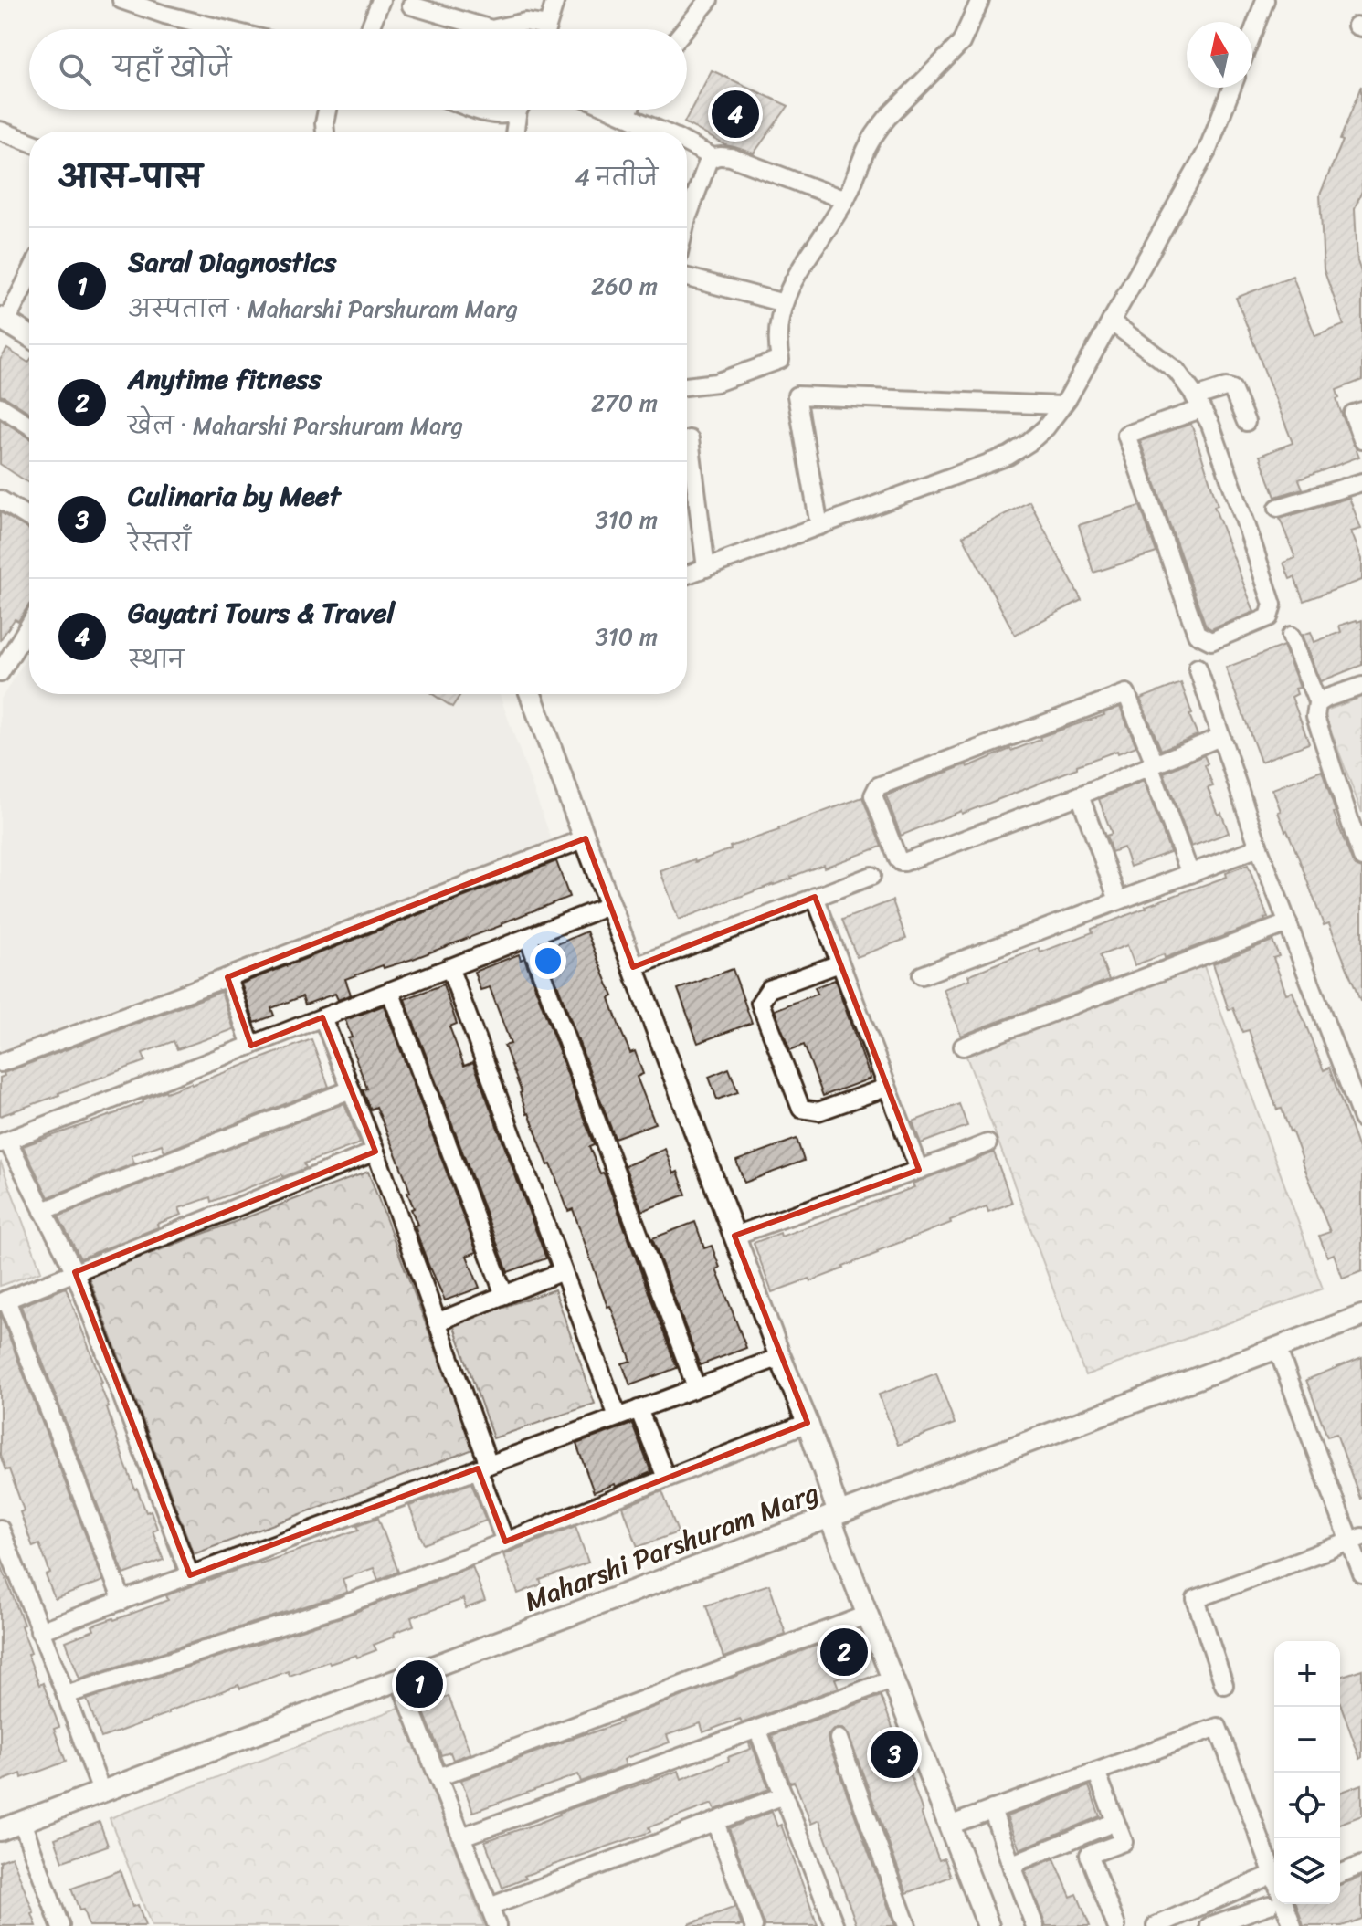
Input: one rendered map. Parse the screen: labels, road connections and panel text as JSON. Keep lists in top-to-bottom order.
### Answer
{
  "streets": {
    "street": ["Maharshi Parshuram Marg"]
  },
  "north": "top",
  "page": {
    "search": "यहाँ खोजें",
    "pins": [
      "4",
      "2",
      "1",
      "3"
    ],
    "heading": ["आस-पास", "4 नतीजे"],
    "list": [
      {
        "mark": "1",
        "name": "Saral Diagnostics",
        "note": "अस्पताल · Maharshi Parshuram Marg",
        "value": "260 m"
      },
      {
        "mark": "2",
        "name": "Anytime fitness",
        "note": "खेल · Maharshi Parshuram Marg",
        "value": "270 m"
      },
      {
        "mark": "3",
        "name": "Culinaria by Meet",
        "note": "रेस्तराँ",
        "value": "310 m"
      },
      {
        "mark": "4",
        "name": "Gayatri Tours & Travel",
        "note": "स्थान",
        "value": "310 m"
      }
    ],
    "map_buttons": ["+", "−"]
  }
}
